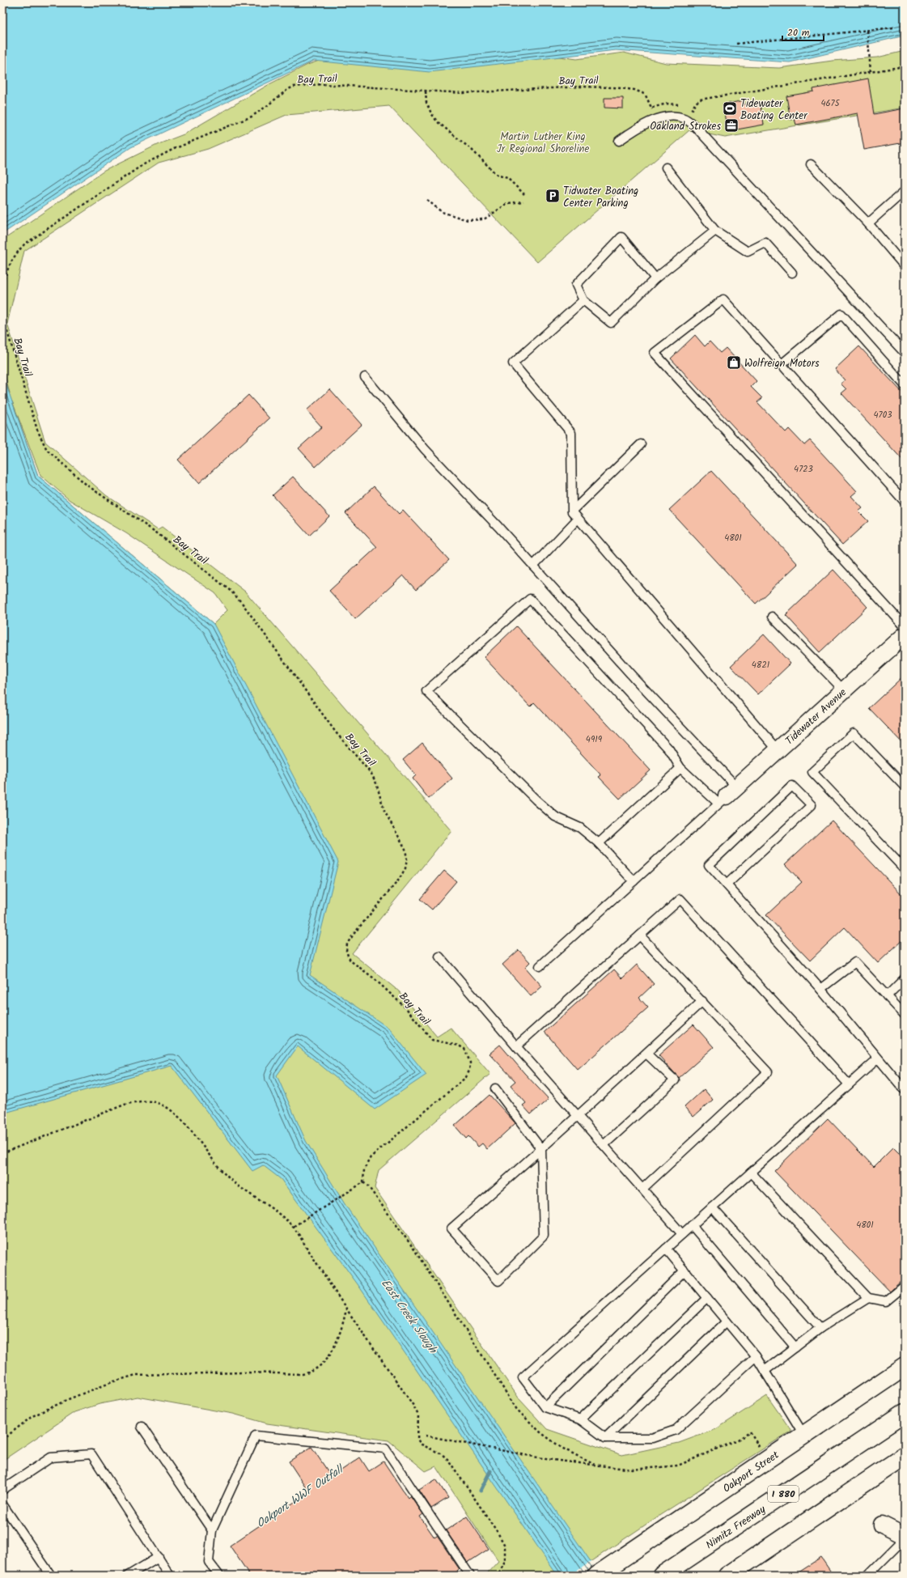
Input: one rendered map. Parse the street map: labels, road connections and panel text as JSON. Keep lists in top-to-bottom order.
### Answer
{
  "streets": {
    "main road": ["Oakport Street", "I 880", "Nimitz Freeway"],
    "street": ["Tidewater Avenue"],
    "path": ["Bay Trail"]
  },
  "water": ["East Creek Slough", "Oakport WWF Outfall"],
  "parks": ["Martin Luther King Jr Regional Shoreline"],
  "places": {
    "sports": ["Tidewater Boating Center"],
    "office": ["Oakland Strokes"],
    "parking": ["Tidwater Boating Center Parking"],
    "shop": ["Wolfreign Motors"]
  },
  "house_numbers": [
    "4675",
    "4703",
    "4723",
    "4801",
    "4821",
    "4919",
    "4801"
  ],
  "scale_bar": "20 m"
}
